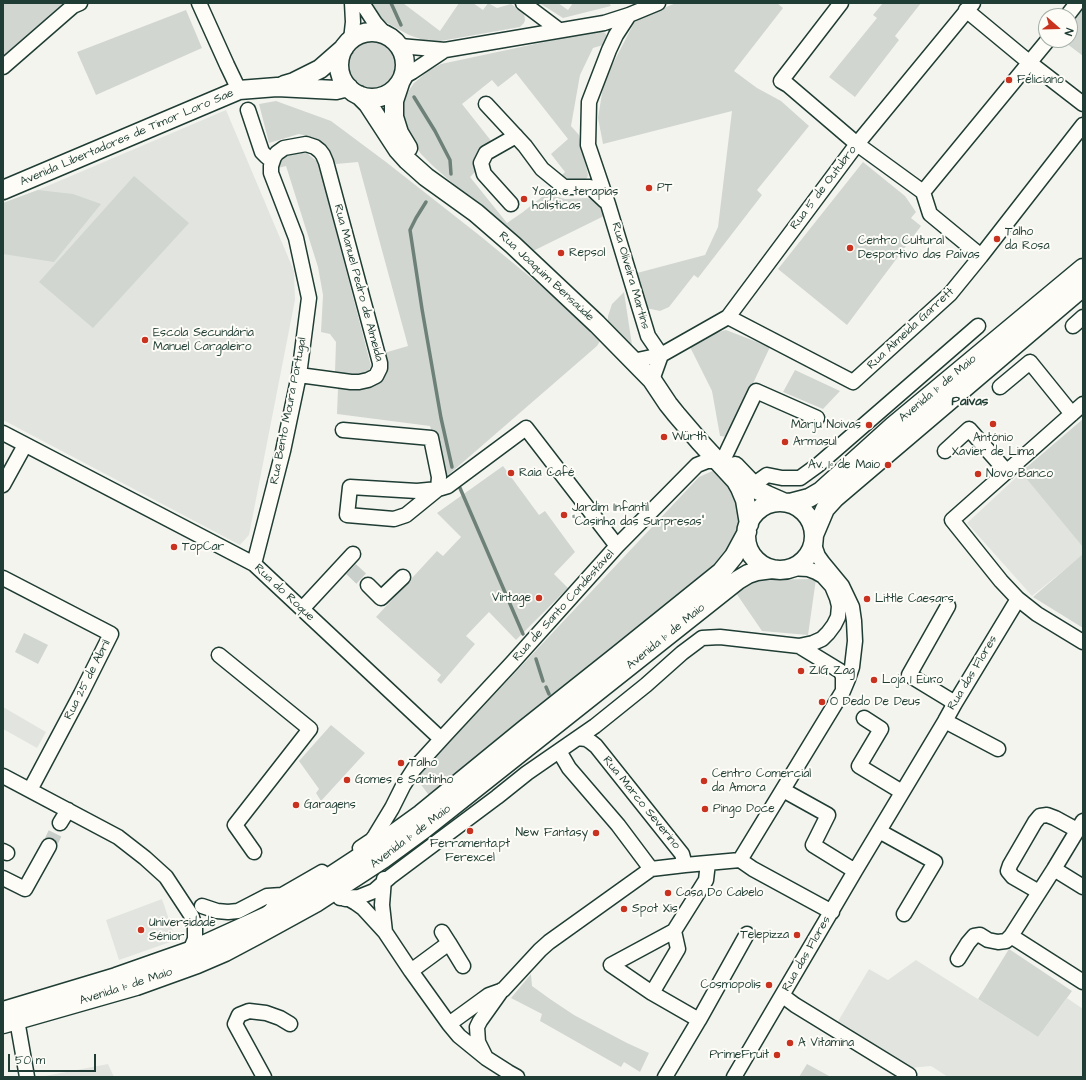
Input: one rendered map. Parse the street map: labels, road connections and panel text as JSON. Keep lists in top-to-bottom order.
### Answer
{
  "streets": {
    "main road": ["Avenida Libertadores de Timor Loro Sae", "Rua Joaquim Bensaúde", "Avenida 1º de Maio"],
    "street": [
      "Rua 5 de Outubro",
      "Rua Oliveira Martins",
      "Rua Manuel Pedro de Almeida",
      "Rua Almeida Garrett",
      "Rua Bento Moura Portugal",
      "Rua do Roque",
      "Rua de Santo Condestável",
      "Rua das Flores",
      "Rua 25 de Abril",
      "Rua Marco Severino"
    ]
  },
  "crossings": [
    ["Avenida Libertadores de Timor Loro Sae", "Rua Joaquim Bensaúde"],
    ["Rua 5 de Outubro", "Rua Oliveira Martins"],
    ["Rua 5 de Outubro", "Rua Almeida Garrett"],
    ["Rua Manuel Pedro de Almeida", "Rua Bento Moura Portugal"],
    ["Avenida 1º de Maio", "Rua Marco Severino"],
    ["Rua Bento Moura Portugal", "Rua do Roque"],
    ["Rua do Roque", "Rua de Santo Condestável"]
  ],
  "districts": ["Paivas"],
  "places": [
    "Feliciano",
    "PT",
    "Yoga e terapias holisticas",
    "Talho da Rosa",
    "Centro Cultural Desportivo das Paivas",
    "Repsol",
    "Escola Secundária Manuel Cargaleiro",
    "António Xavier de Lima",
    "Marju Noivas",
    "Würth",
    "Armasul",
    "Av. 1º de Maio",
    "Raia Café",
    "Novo Banco",
    "Jardim Infantil \"Casinha das Surpresas\"",
    "TopCar",
    "Vintage",
    "Little Caesars",
    "ZIG Zag",
    "Loja 1 Euro",
    "O Dedo De Deus",
    "Talho",
    "Gomes e Santinho",
    "Centro Comercial da Amora",
    "Garagens",
    "Pingo Doce",
    "Ferramenta.pt Ferexcel",
    "New Fantasy",
    "Casa Do Cabelo",
    "Spot Xis",
    "Universidade Sénior",
    "Telepizza",
    "Cosmopolis",
    "A Vitamina",
    "PrimeFruit"
  ],
  "scale_bar": "50 m",
  "north": "right"
}
